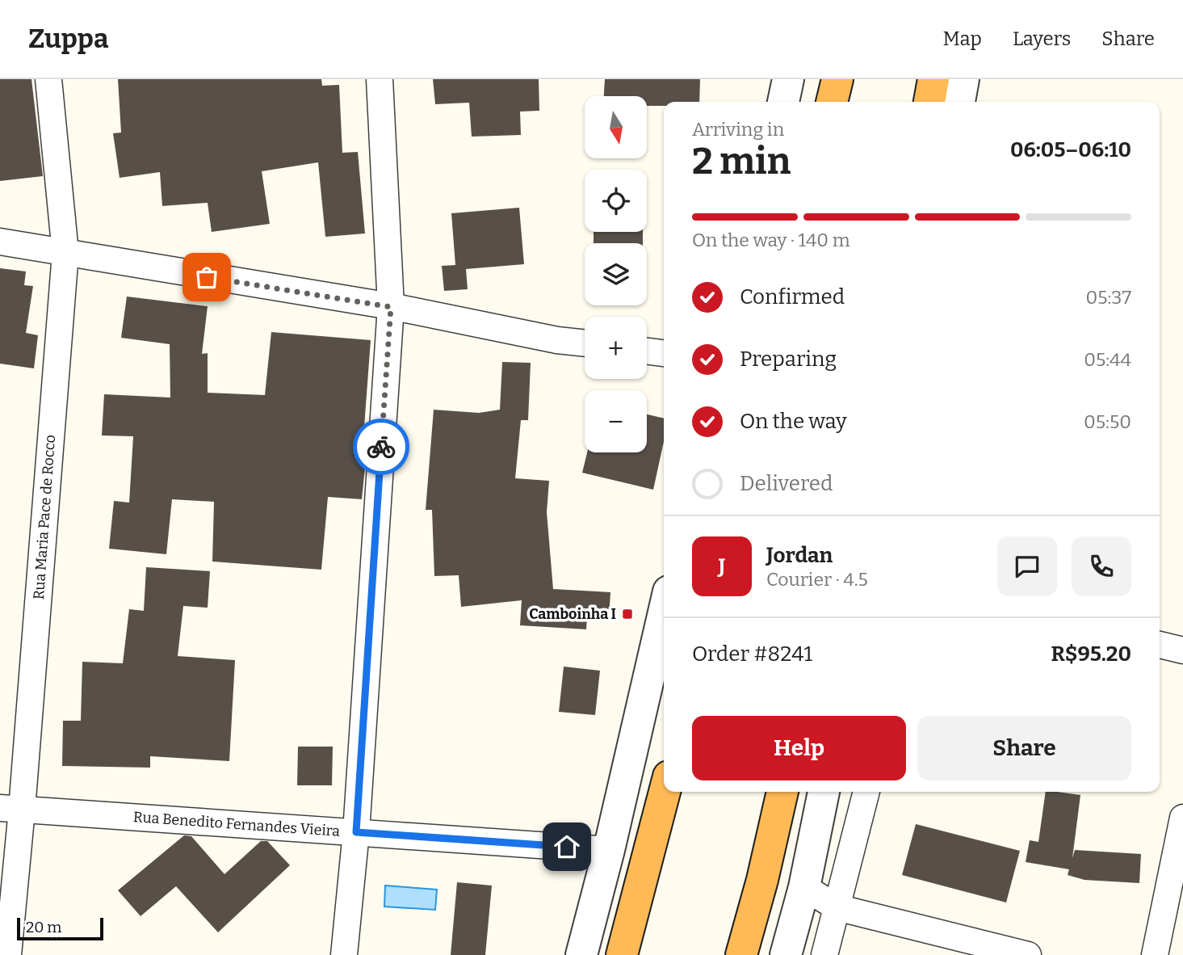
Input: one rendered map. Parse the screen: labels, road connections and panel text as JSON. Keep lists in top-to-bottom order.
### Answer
{
  "streets": {
    "street": ["Rua Maria Pace de Rocco", "Rua Benedito Fernandes Vieira"]
  },
  "crossings": [
    ["Rua Maria Pace de Rocco", "Rua Benedito Fernandes Vieira"]
  ],
  "places": {
    "transit": ["Camboinha I"]
  },
  "scale_bar": "20 m",
  "north": "bottom",
  "page": {
    "header": "Zuppa",
    "nav": ["Map", "Layers", "Share"],
    "map_buttons": ["+", "−"],
    "heading": ["2 min", "Arriving in", "06:05–06:10"],
    "panel": [
      "Jordan",
      "Courier · 4.5",
      "Order #8241",
      "R$95.20"
    ],
    "bar": "On the way · 140 m",
    "list": [
      ["Confirmed", "05:37"],
      ["Preparing", "05:44"],
      ["On the way", "05:50"],
      "Delivered"
    ],
    "round": "J",
    "buttons": ["Help", "Share"],
    "scale": "20 m"
  }
}
